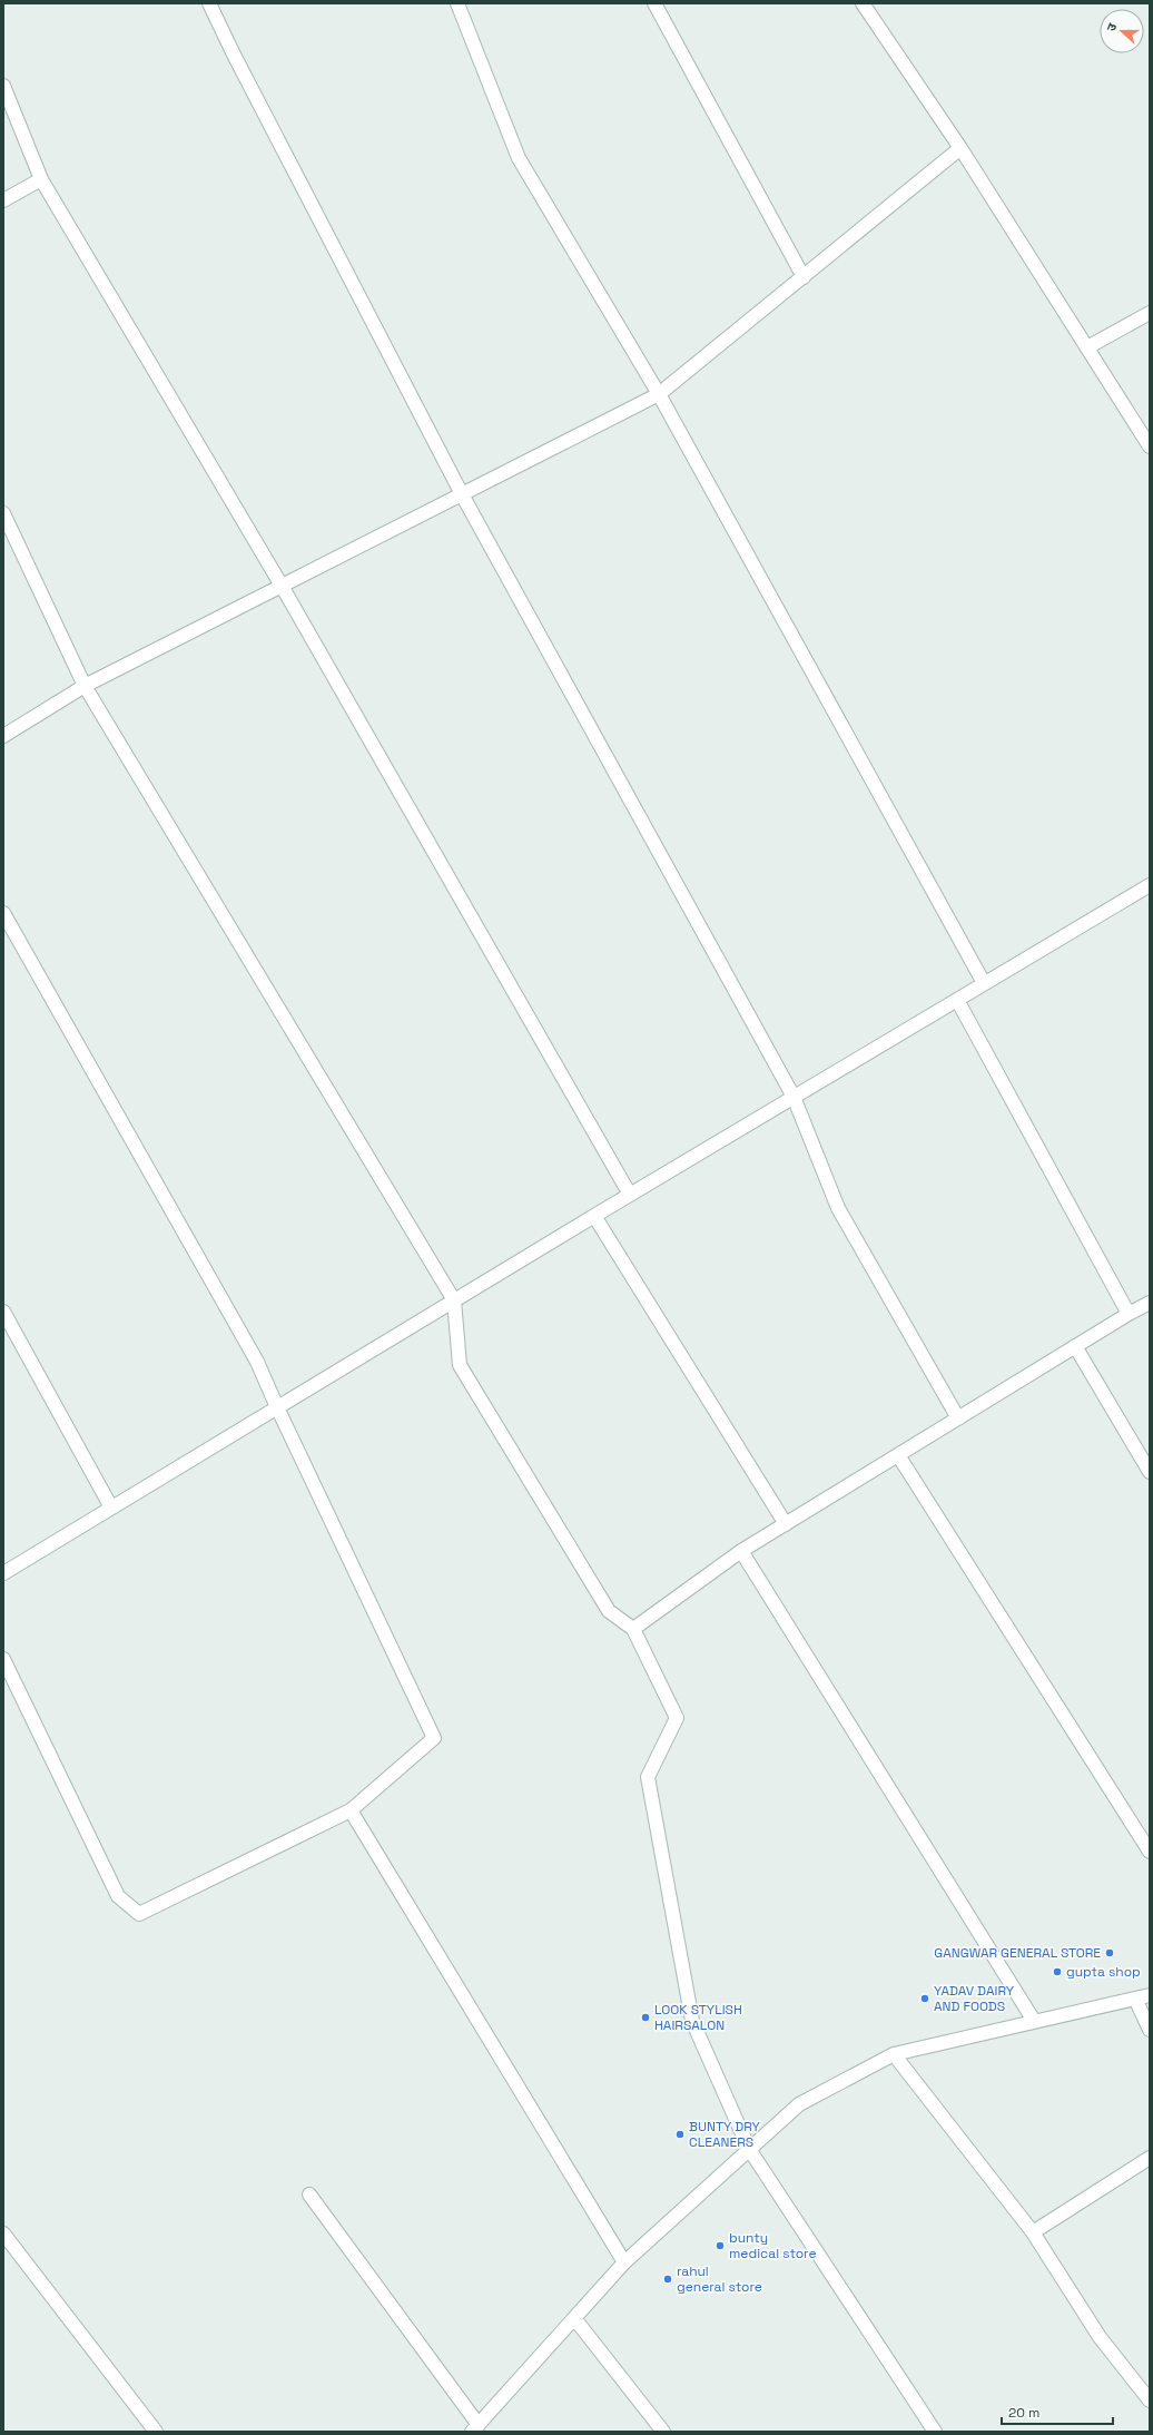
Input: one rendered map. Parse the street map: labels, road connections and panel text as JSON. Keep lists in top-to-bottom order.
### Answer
{
  "places": [
    "GANGWAR GENERAL STORE",
    "gupta shop",
    "YADAV DAIRY AND FOODS",
    "LOOK STYLISH HAIRSALON",
    "BUNTY DRY CLEANERS",
    "bunty medical store",
    "rahul general store"
  ],
  "scale_bar": "20 m",
  "north": "left"
}
